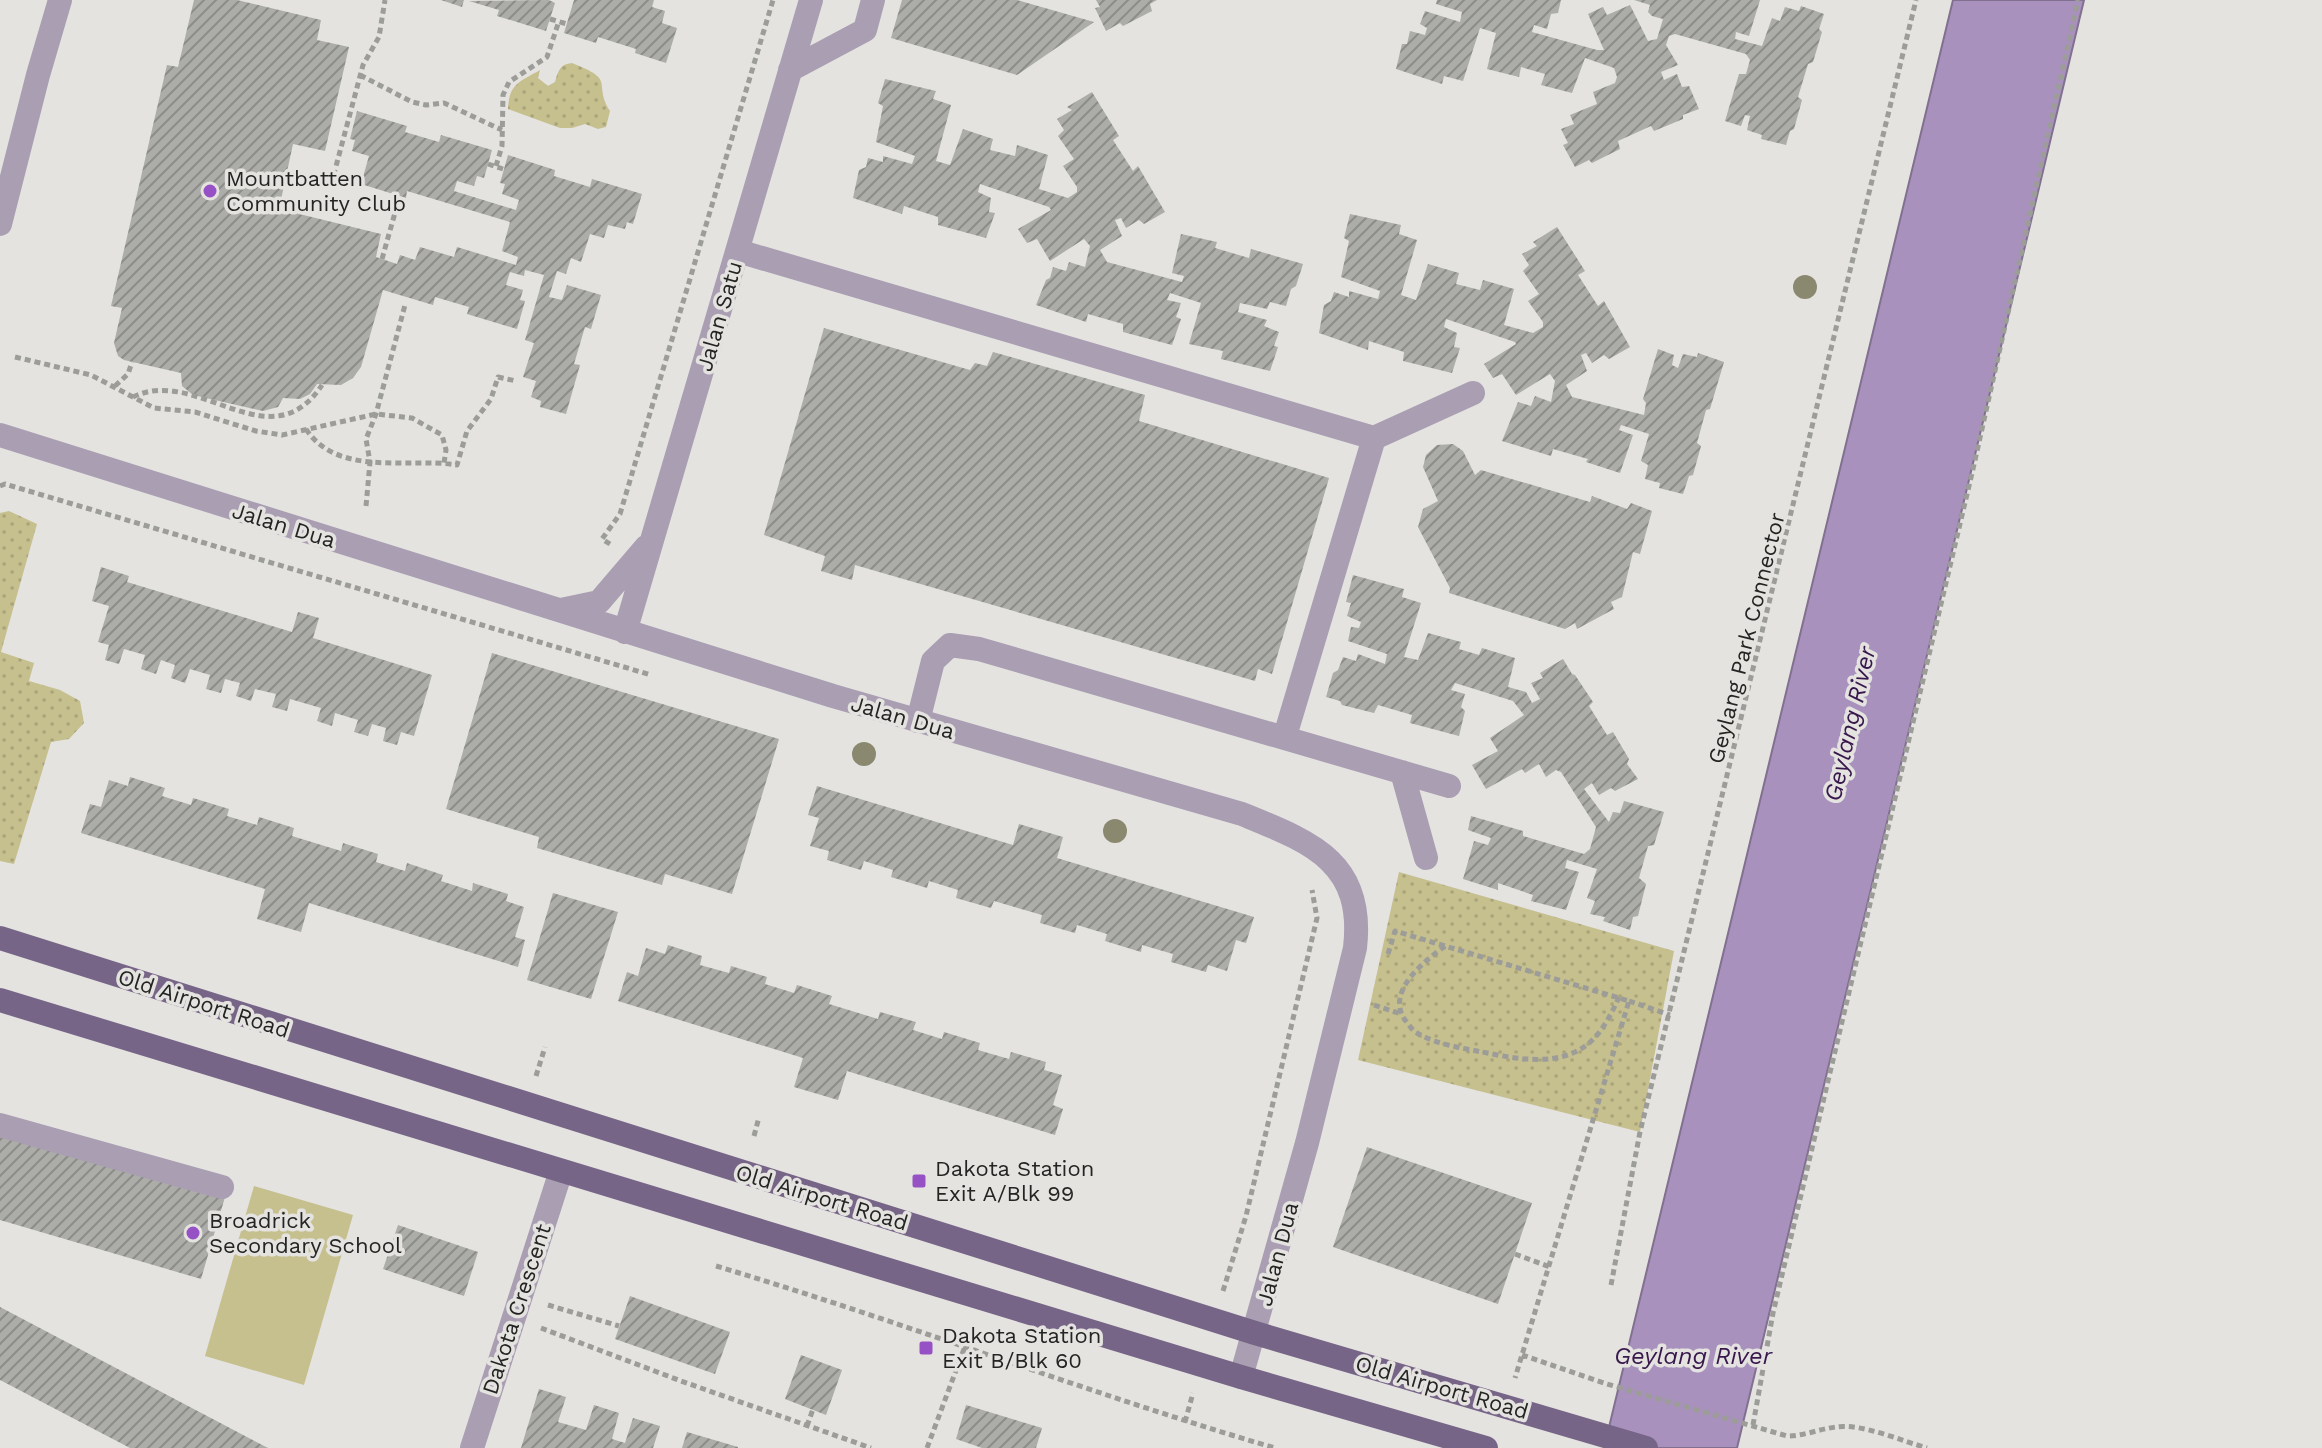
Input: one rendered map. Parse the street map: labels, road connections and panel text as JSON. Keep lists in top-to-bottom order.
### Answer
{
  "streets": {
    "main road": ["Old Airport Road"],
    "street": ["Jalan Satu", "Jalan Dua", "Dakota Crescent"],
    "path": ["Geylang Park Connector"]
  },
  "crossings": [
    ["Jalan Satu", "Jalan Dua"],
    ["Jalan Dua", "Old Airport Road"],
    ["Old Airport Road", "Dakota Crescent"]
  ],
  "water": ["Geylang River"],
  "places": {
    "other": ["Mountbatten Community Club", "Broadrick Secondary School"],
    "transit": ["Dakota Station Exit A/Blk 99", "Dakota Station Exit B/Blk 60"]
  }
}
